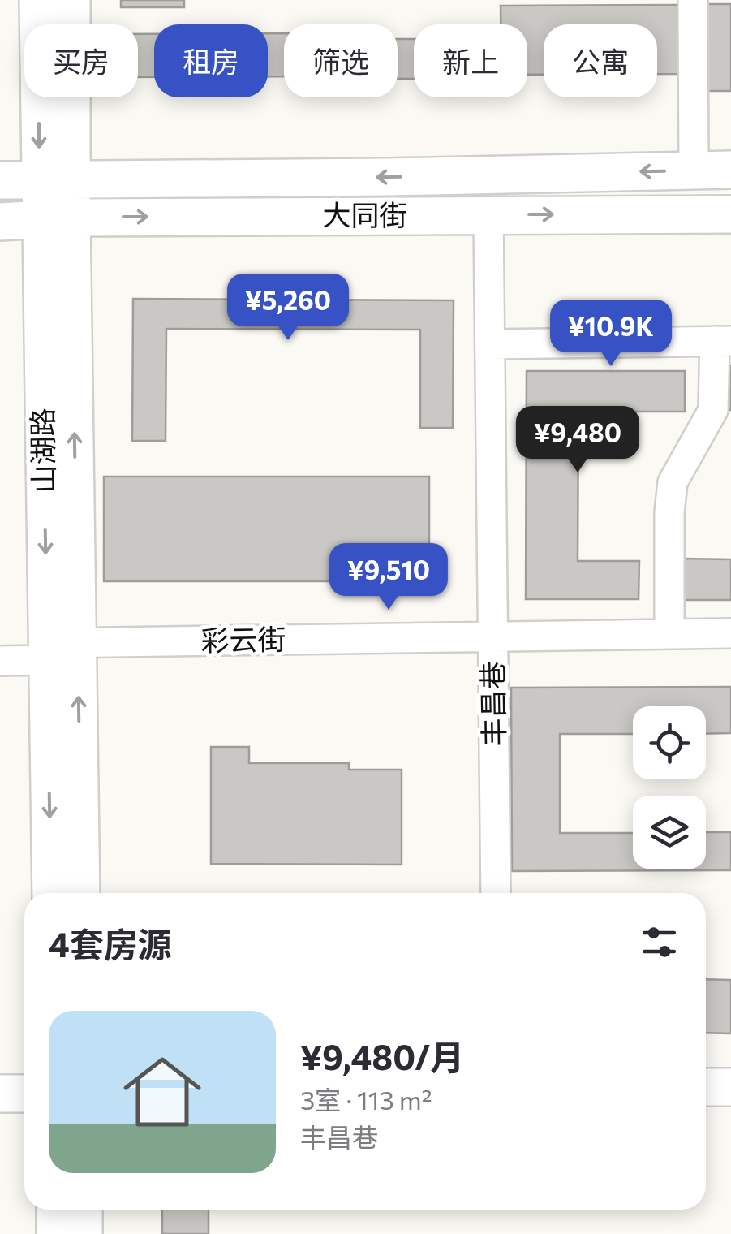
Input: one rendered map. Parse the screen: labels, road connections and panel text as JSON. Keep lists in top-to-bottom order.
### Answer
{
  "streets": {
    "main road": ["大同街", "山湖路"],
    "street": ["彩云街", "丰昌巷"]
  },
  "crossings": [
    ["大同街", "山湖路"],
    ["大同街", "丰昌巷"],
    ["山湖路", "彩云街"],
    ["彩云街", "丰昌巷"]
  ],
  "page": {
    "chip": [
      "买房",
      "租房",
      "筛选",
      "新上",
      "公寓"
    ],
    "price": [
      "¥5,260",
      "¥10.9K",
      "¥9,480",
      "¥9,510"
    ],
    "heading": "4套房源",
    "list": [
      {
        "name": "¥9,480/月",
        "note": "3室 · 113 m² · 丰昌巷"
      }
    ]
  }
}
